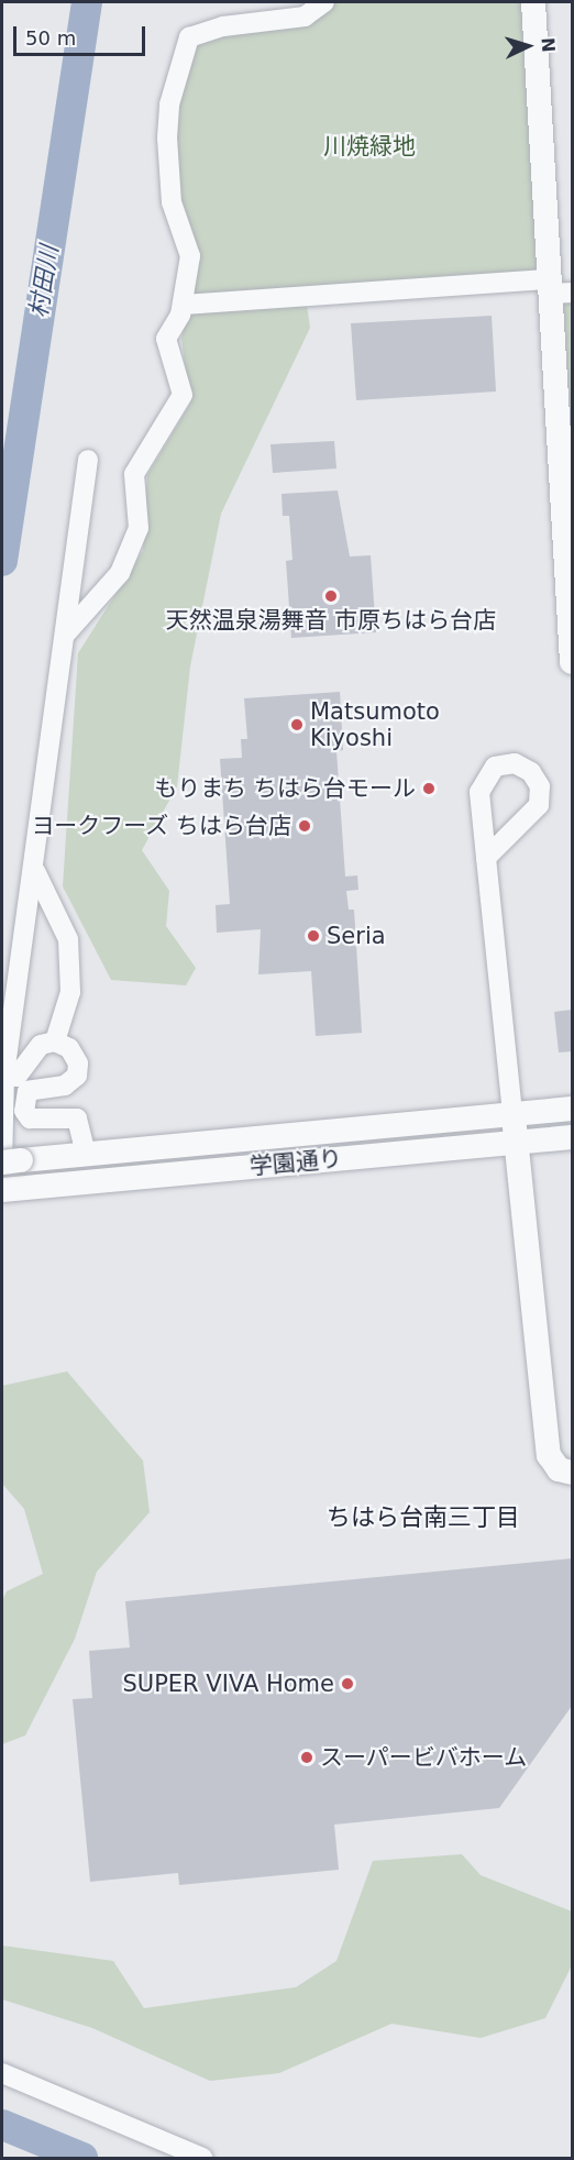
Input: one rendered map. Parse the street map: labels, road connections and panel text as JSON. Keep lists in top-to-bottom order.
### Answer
{
  "streets": {
    "street": ["学園通り"]
  },
  "districts": ["ちはら台南三丁目"],
  "water": ["村田川"],
  "parks": ["川焼緑地"],
  "places": [
    "天然温泉湯舞音 市原ちはら台店",
    "Matsumoto Kiyoshi",
    "もりまち ちはら台モール",
    "ヨークフーズ ちはら台店",
    "Seria",
    "SUPER VIVA Home",
    "スーパービバホーム"
  ],
  "scale_bar": "50 m",
  "north": "right"
}
